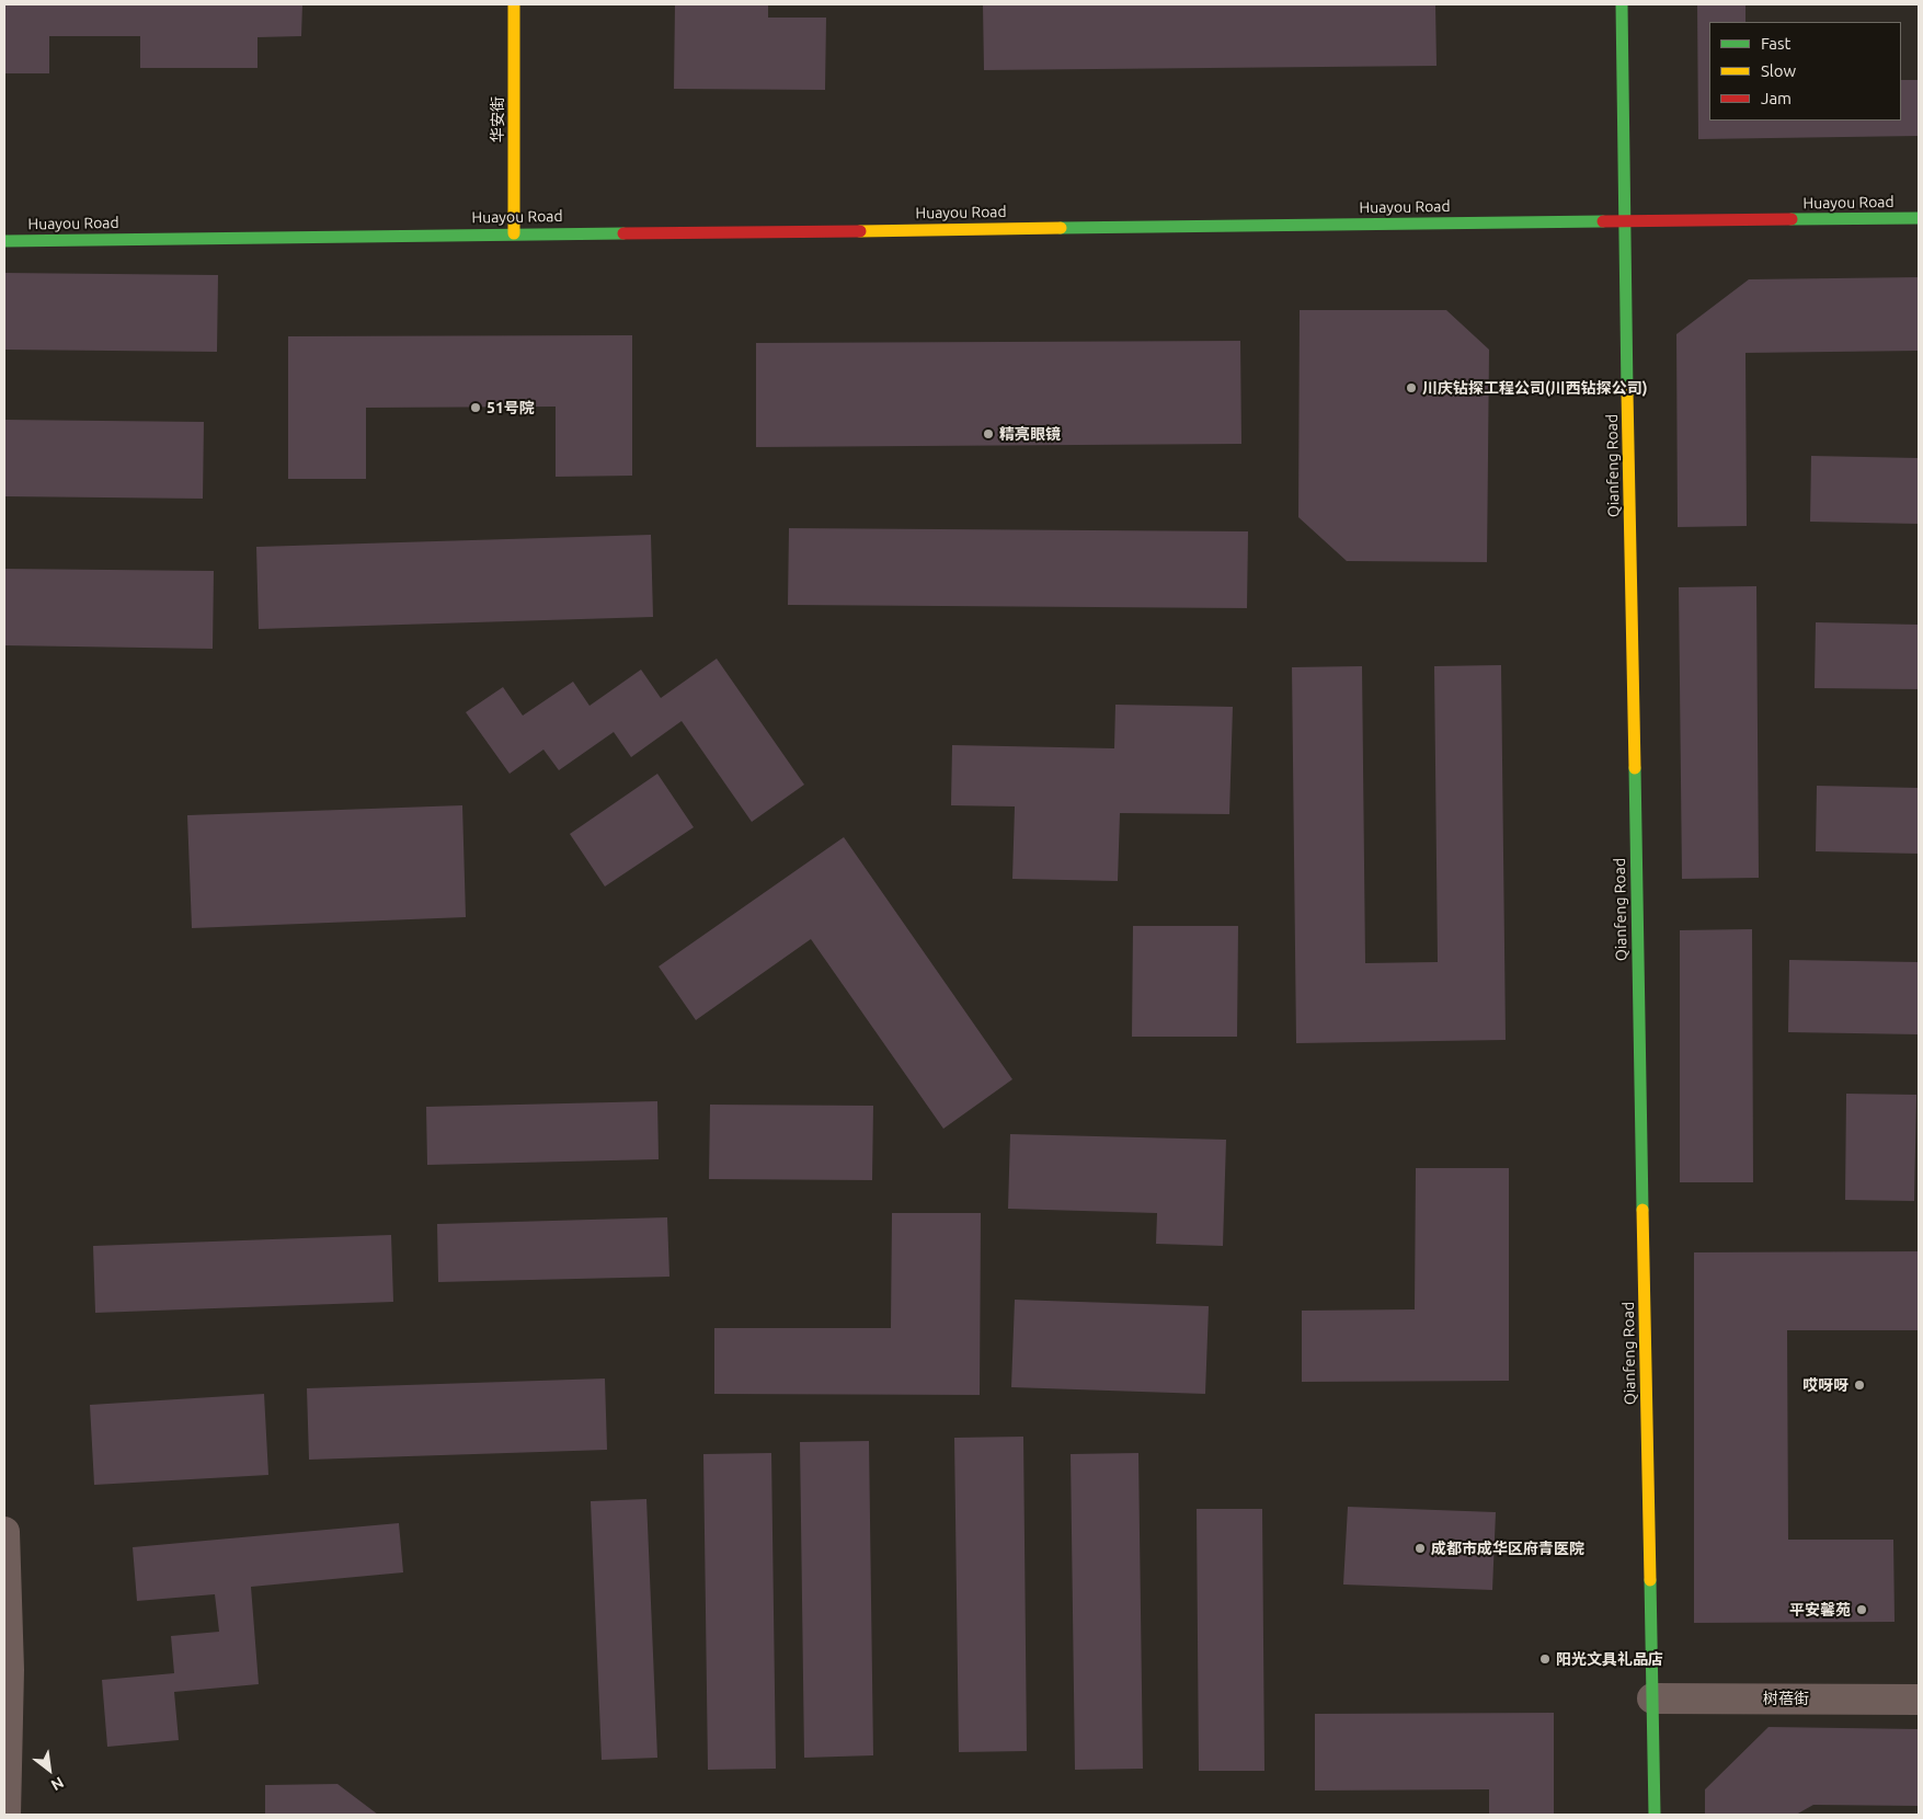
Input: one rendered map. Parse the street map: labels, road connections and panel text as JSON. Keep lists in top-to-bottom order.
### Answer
{
  "streets": {
    "street": [
      "华安街",
      "Huayou Road",
      "Qianfeng Road",
      "树蓓街"
    ]
  },
  "crossings": [
    ["华安街", "Huayou Road"],
    ["Huayou Road", "Qianfeng Road"],
    ["Qianfeng Road", "树蓓街"]
  ],
  "places": [
    "川庆钻探工程公司(川西钻探公司)",
    "51号院",
    "精亮眼镜",
    "哎呀呀",
    "成都市成华区府青医院",
    "平安馨苑",
    "阳光文具礼品店"
  ],
  "legend": ["Fast", "Slow", "Jam"],
  "north": "bottom right"
}
